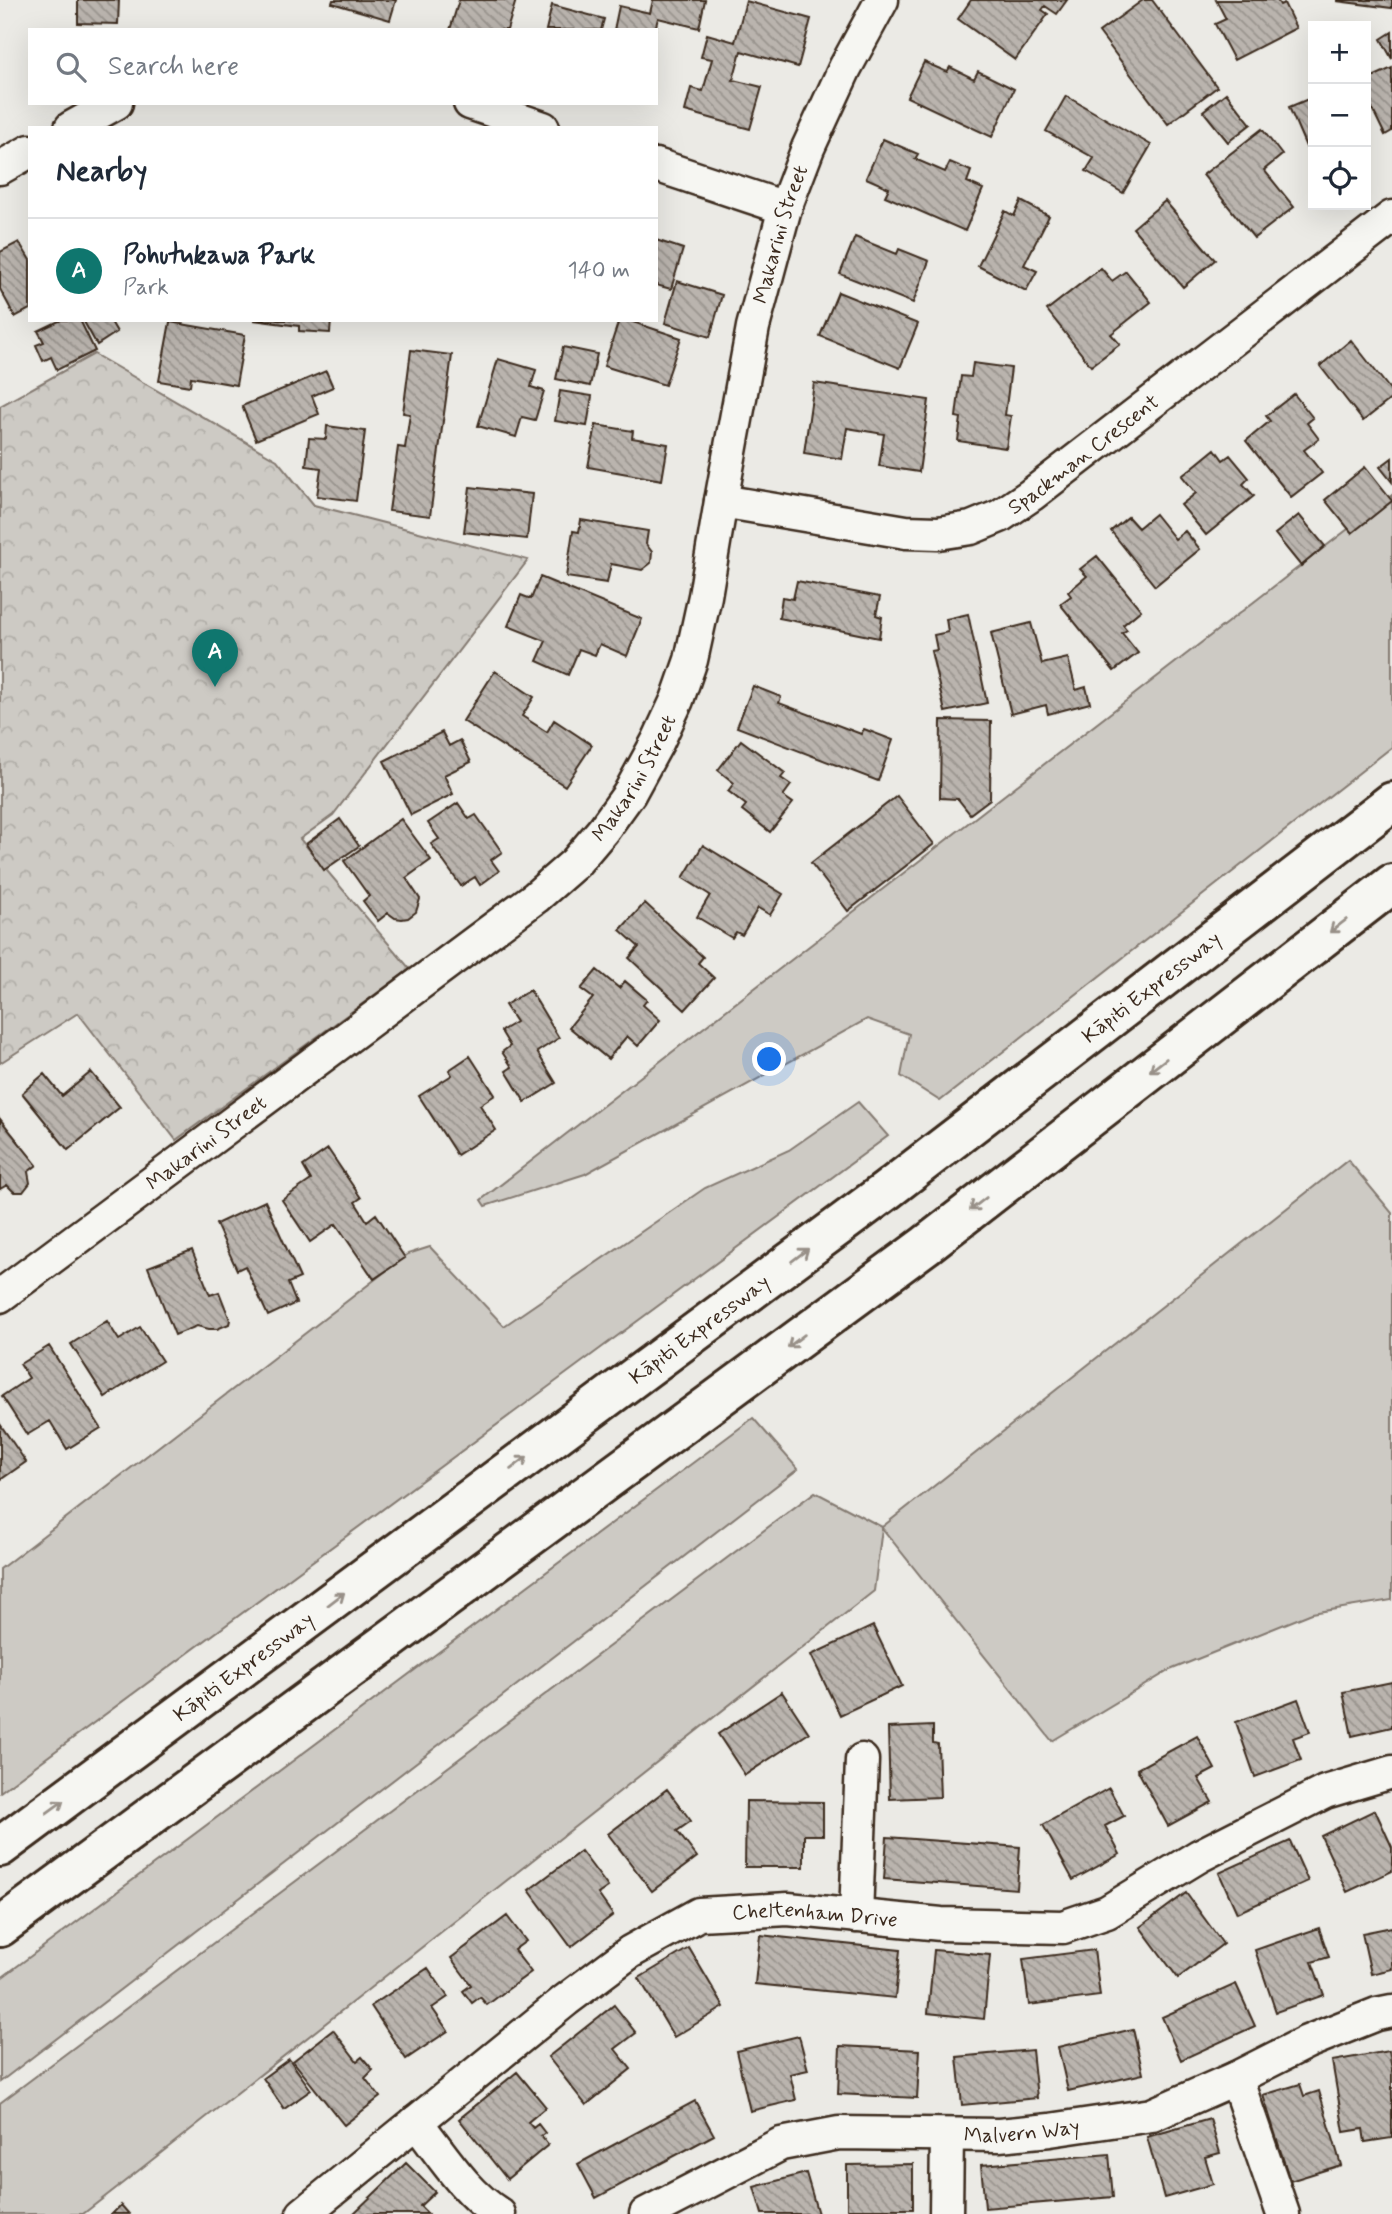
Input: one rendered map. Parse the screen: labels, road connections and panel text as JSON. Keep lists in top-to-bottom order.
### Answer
{
  "streets": {
    "highway": ["Kāpiti Expressway"],
    "street": [
      "Makarini Street",
      "Spackman Crescent",
      "Cheltenham Drive",
      "Malvern Way"
    ]
  },
  "crossings": [
    ["Makarini Street", "Spackman Crescent"]
  ],
  "page": {
    "map_buttons": ["+", "−"],
    "search": "Search here",
    "heading": "Nearby",
    "list": [
      {
        "mark": "A",
        "name": "Pohutukawa Park",
        "note": "Park",
        "value": "140 m"
      }
    ],
    "pins": "A"
  }
}
